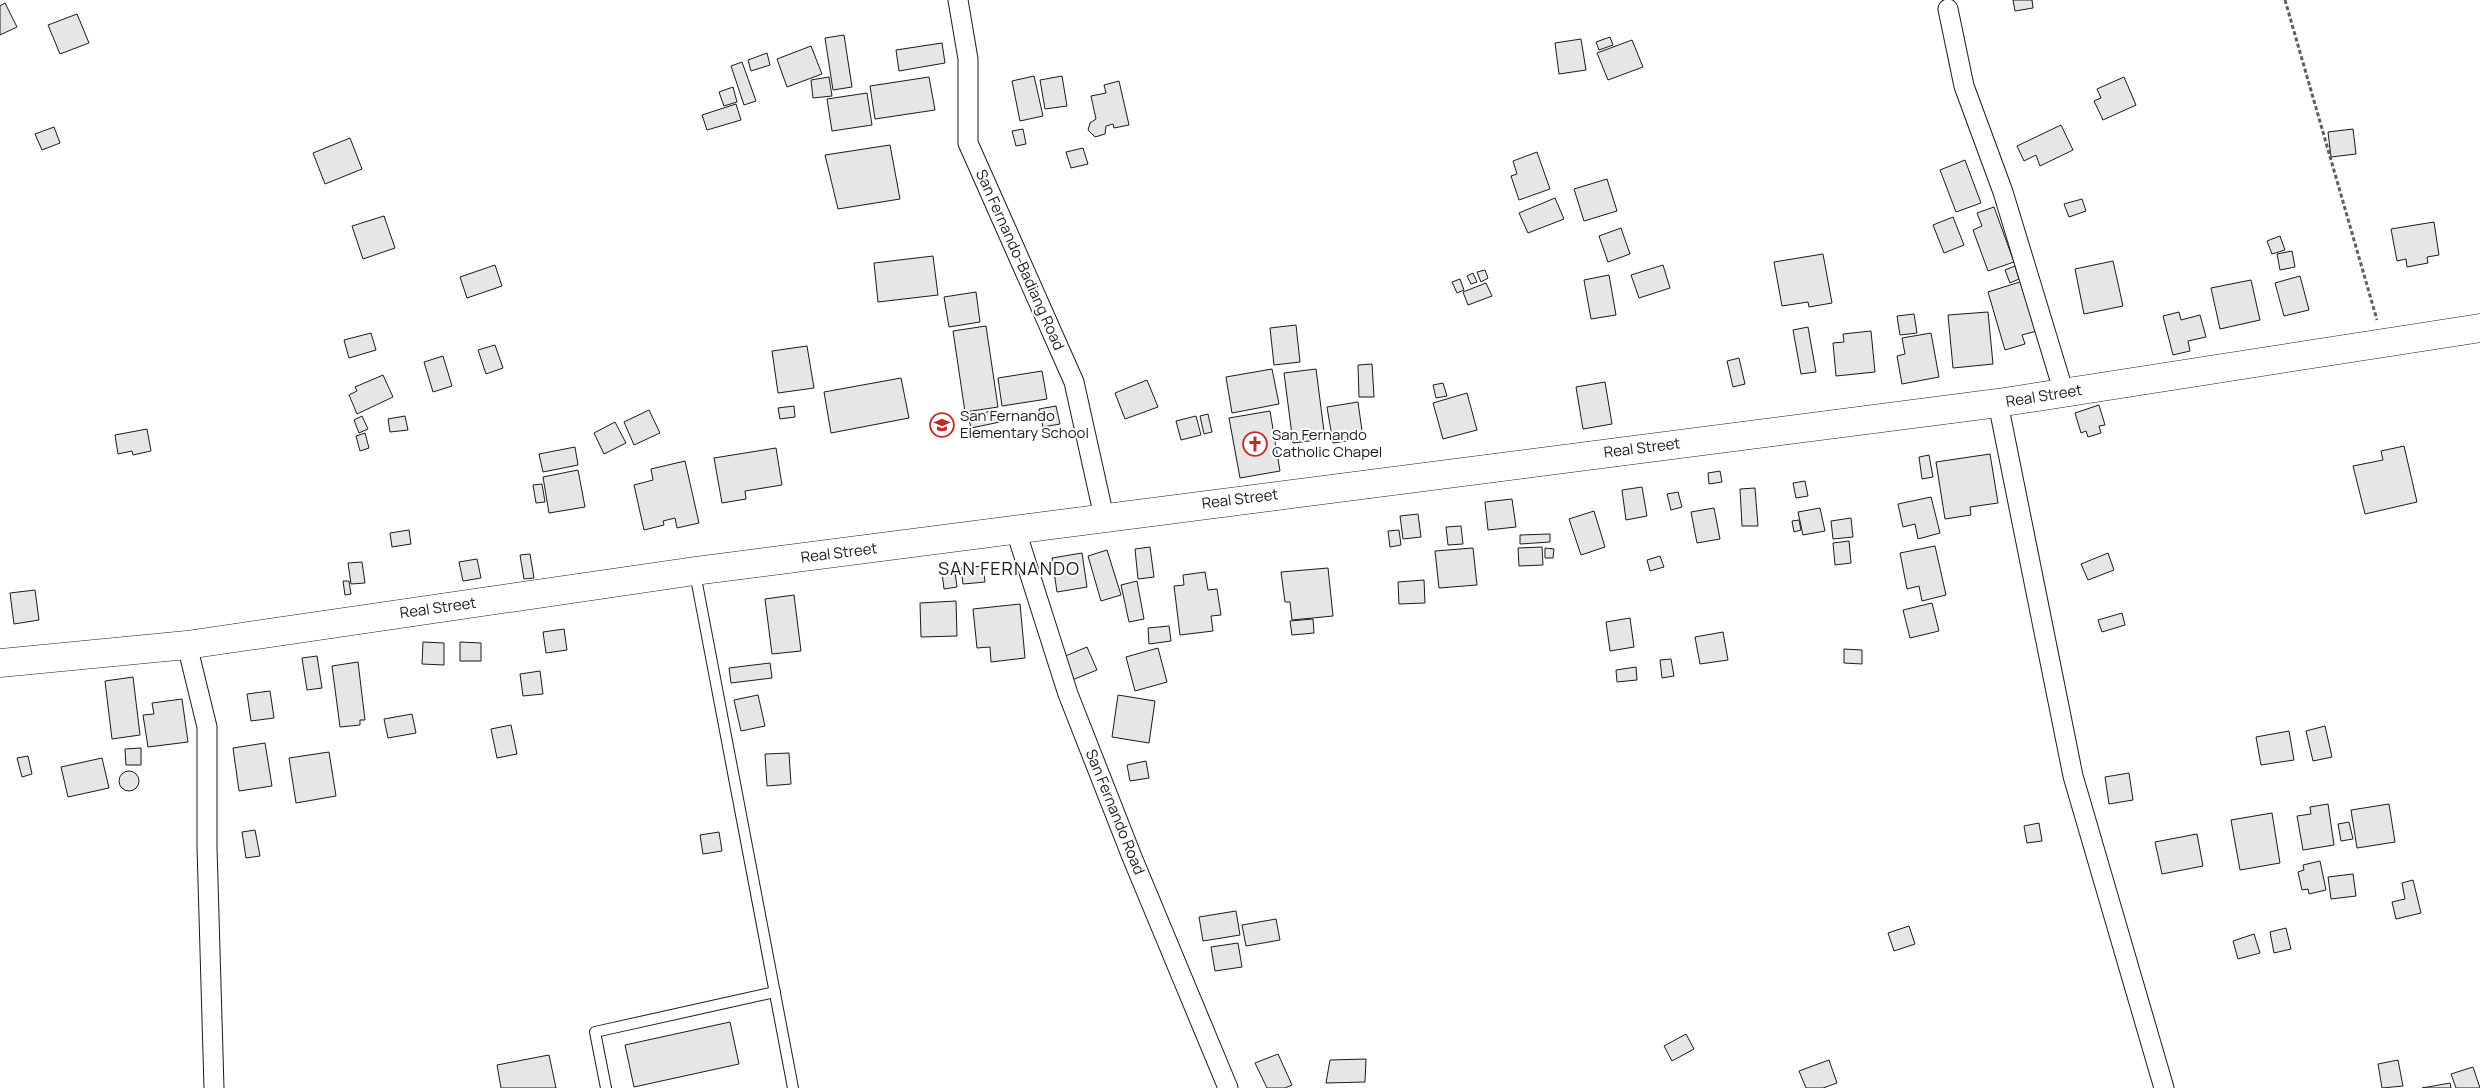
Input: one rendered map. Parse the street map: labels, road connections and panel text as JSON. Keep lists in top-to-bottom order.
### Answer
{
  "streets": {
    "main road": ["Real Street"],
    "street": ["San Fernando-Badiang Road", "San Fernando Road"]
  },
  "crossings": [
    ["San Fernando-Badiang Road", "Real Street"],
    ["Real Street", "San Fernando Road"]
  ],
  "districts": ["SAN FERNANDO"],
  "places": {
    "school or university": ["San Fernando Elementary School"],
    "church": ["San Fernando Catholic Chapel"]
  }
}
